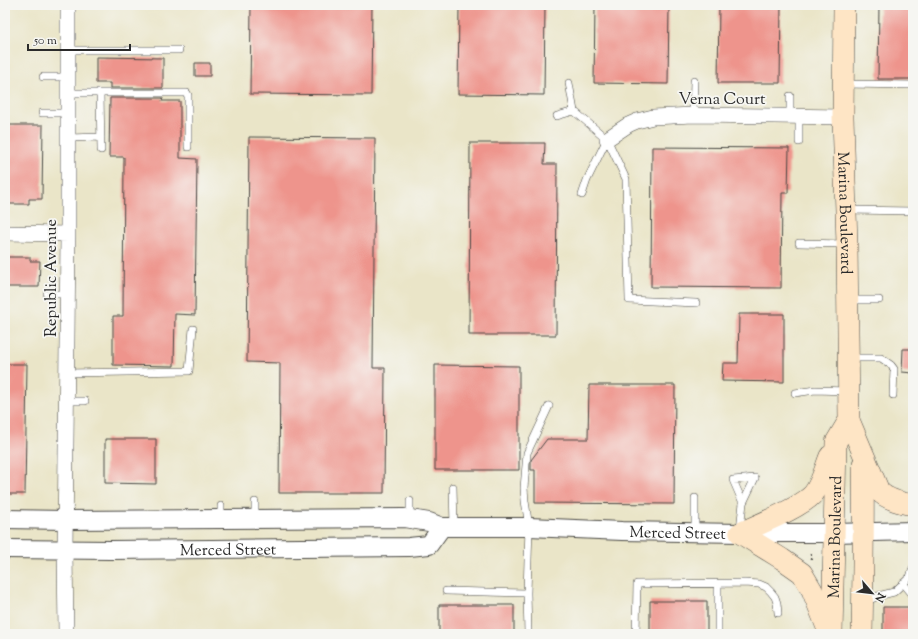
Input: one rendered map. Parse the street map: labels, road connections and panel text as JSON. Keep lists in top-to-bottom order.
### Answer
{
  "streets": {
    "main road": ["Marina Boulevard"],
    "street": ["Verna Court", "Republic Avenue", "Merced Street"]
  },
  "crossings": [
    ["Verna Court", "Marina Boulevard"],
    ["Marina Boulevard", "Merced Street"],
    ["Republic Avenue", "Merced Street"]
  ],
  "scale_bar": "50 m",
  "north": "bottom right"
}
